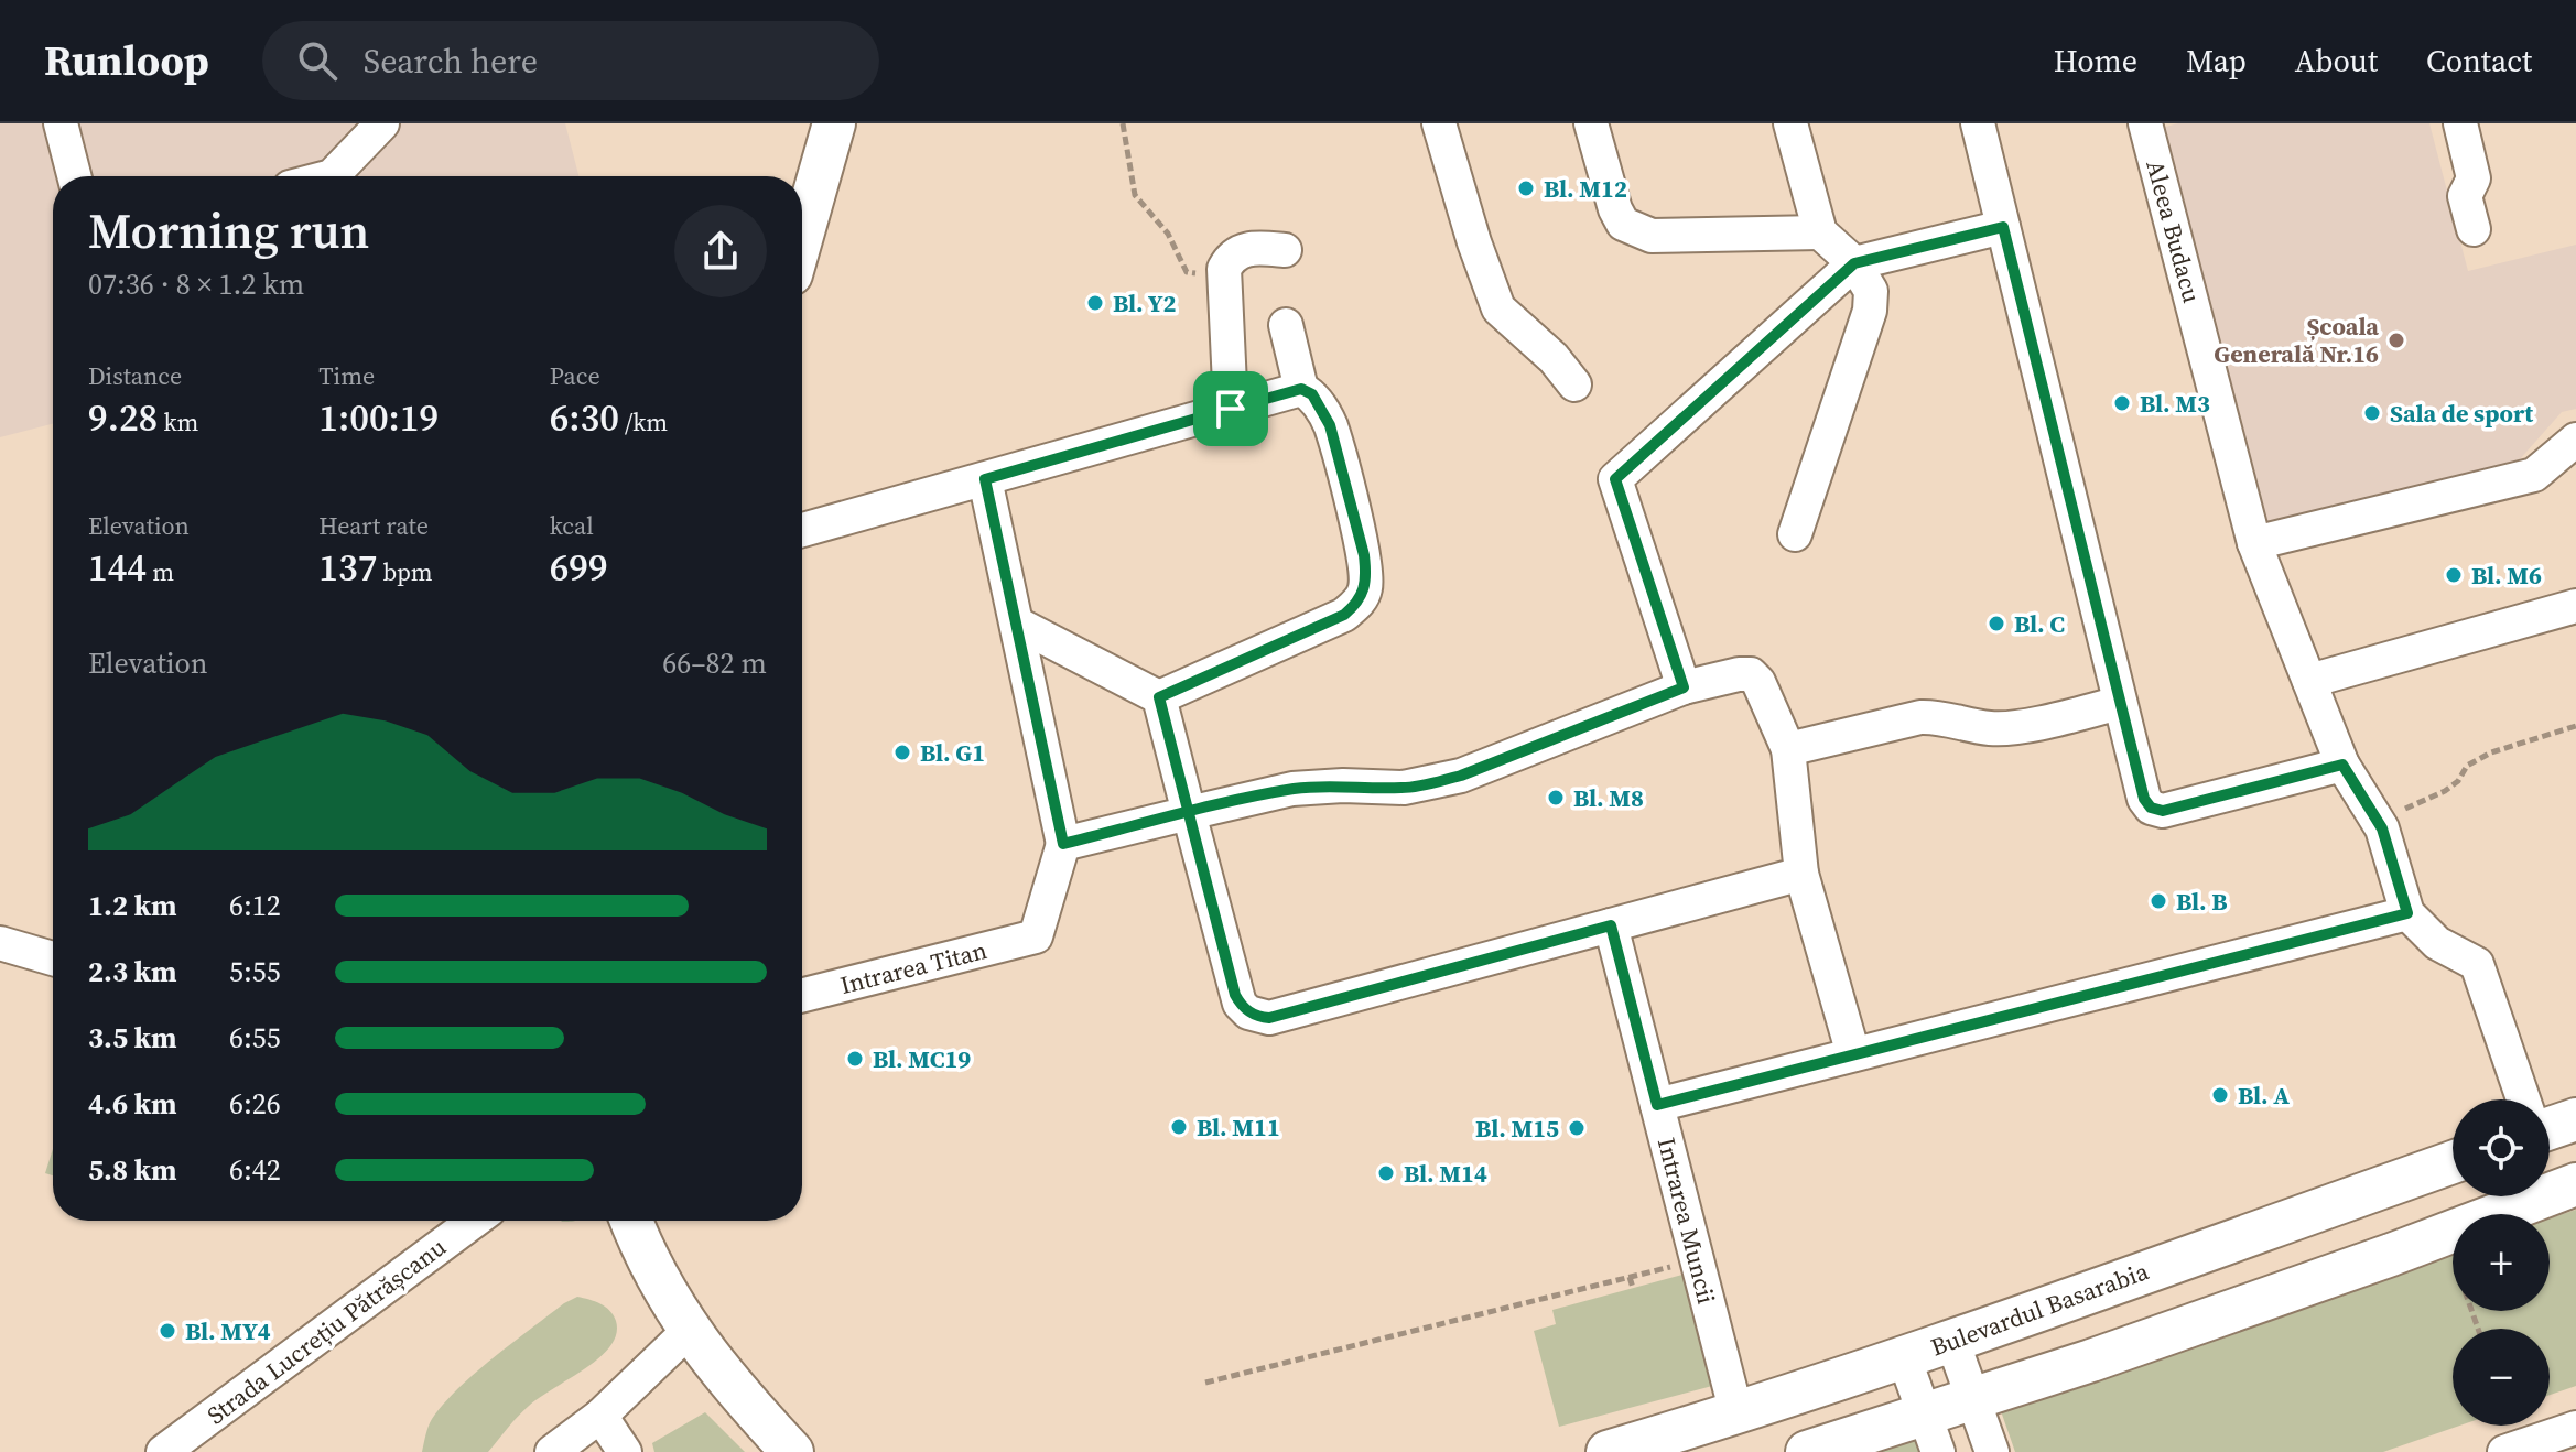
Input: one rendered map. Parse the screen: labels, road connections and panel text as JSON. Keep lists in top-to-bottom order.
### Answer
{
  "streets": {
    "main road": ["Bulevardul Basarabia"],
    "street": [
      "Aleea Budacu",
      "Intrarea Titan",
      "Intrarea Muncii",
      "Strada Lucrețiu Pătrășcanu"
    ]
  },
  "crossings": [
    ["Intrarea Muncii", "Bulevardul Basarabia"]
  ],
  "places": [
    "Bl. M12",
    "Bl. Y2",
    "Școala Generală Nr.16",
    "Bl. M3",
    "Sala de sport",
    "Bl. M6",
    "Bl. C",
    "Bl. G1",
    "Bl. M8",
    "Bl. B",
    "Bl. MC19",
    "Bl. A",
    "Bl. M11",
    "Bl. M15",
    "Bl. M14",
    "Bl. MY4"
  ],
  "page": {
    "header": "Runloop",
    "search": "Search here",
    "nav": [
      "Home",
      "Map",
      "About",
      "Contact"
    ],
    "heading": ["Morning run", "07:36 · 8 × 1.2 km"],
    "stats": [
      ["Distance", "9.28 km"],
      ["Time", "1:00:19"],
      ["Pace", "6:30 /km"],
      ["Elevation", "144 m"],
      ["Heart rate", "137 bpm"],
      ["kcal", "699"]
    ],
    "chart": ["Elevation", "66–82 m"],
    "list": [
      {
        "name": "1.2 km",
        "note": "6:12"
      },
      {
        "name": "2.3 km",
        "note": "5:55"
      },
      {
        "name": "3.5 km",
        "note": "6:55"
      },
      {
        "name": "4.6 km",
        "note": "6:26"
      },
      {
        "name": "5.8 km",
        "note": "6:42"
      }
    ],
    "map_buttons": ["+", "−"]
  }
}
